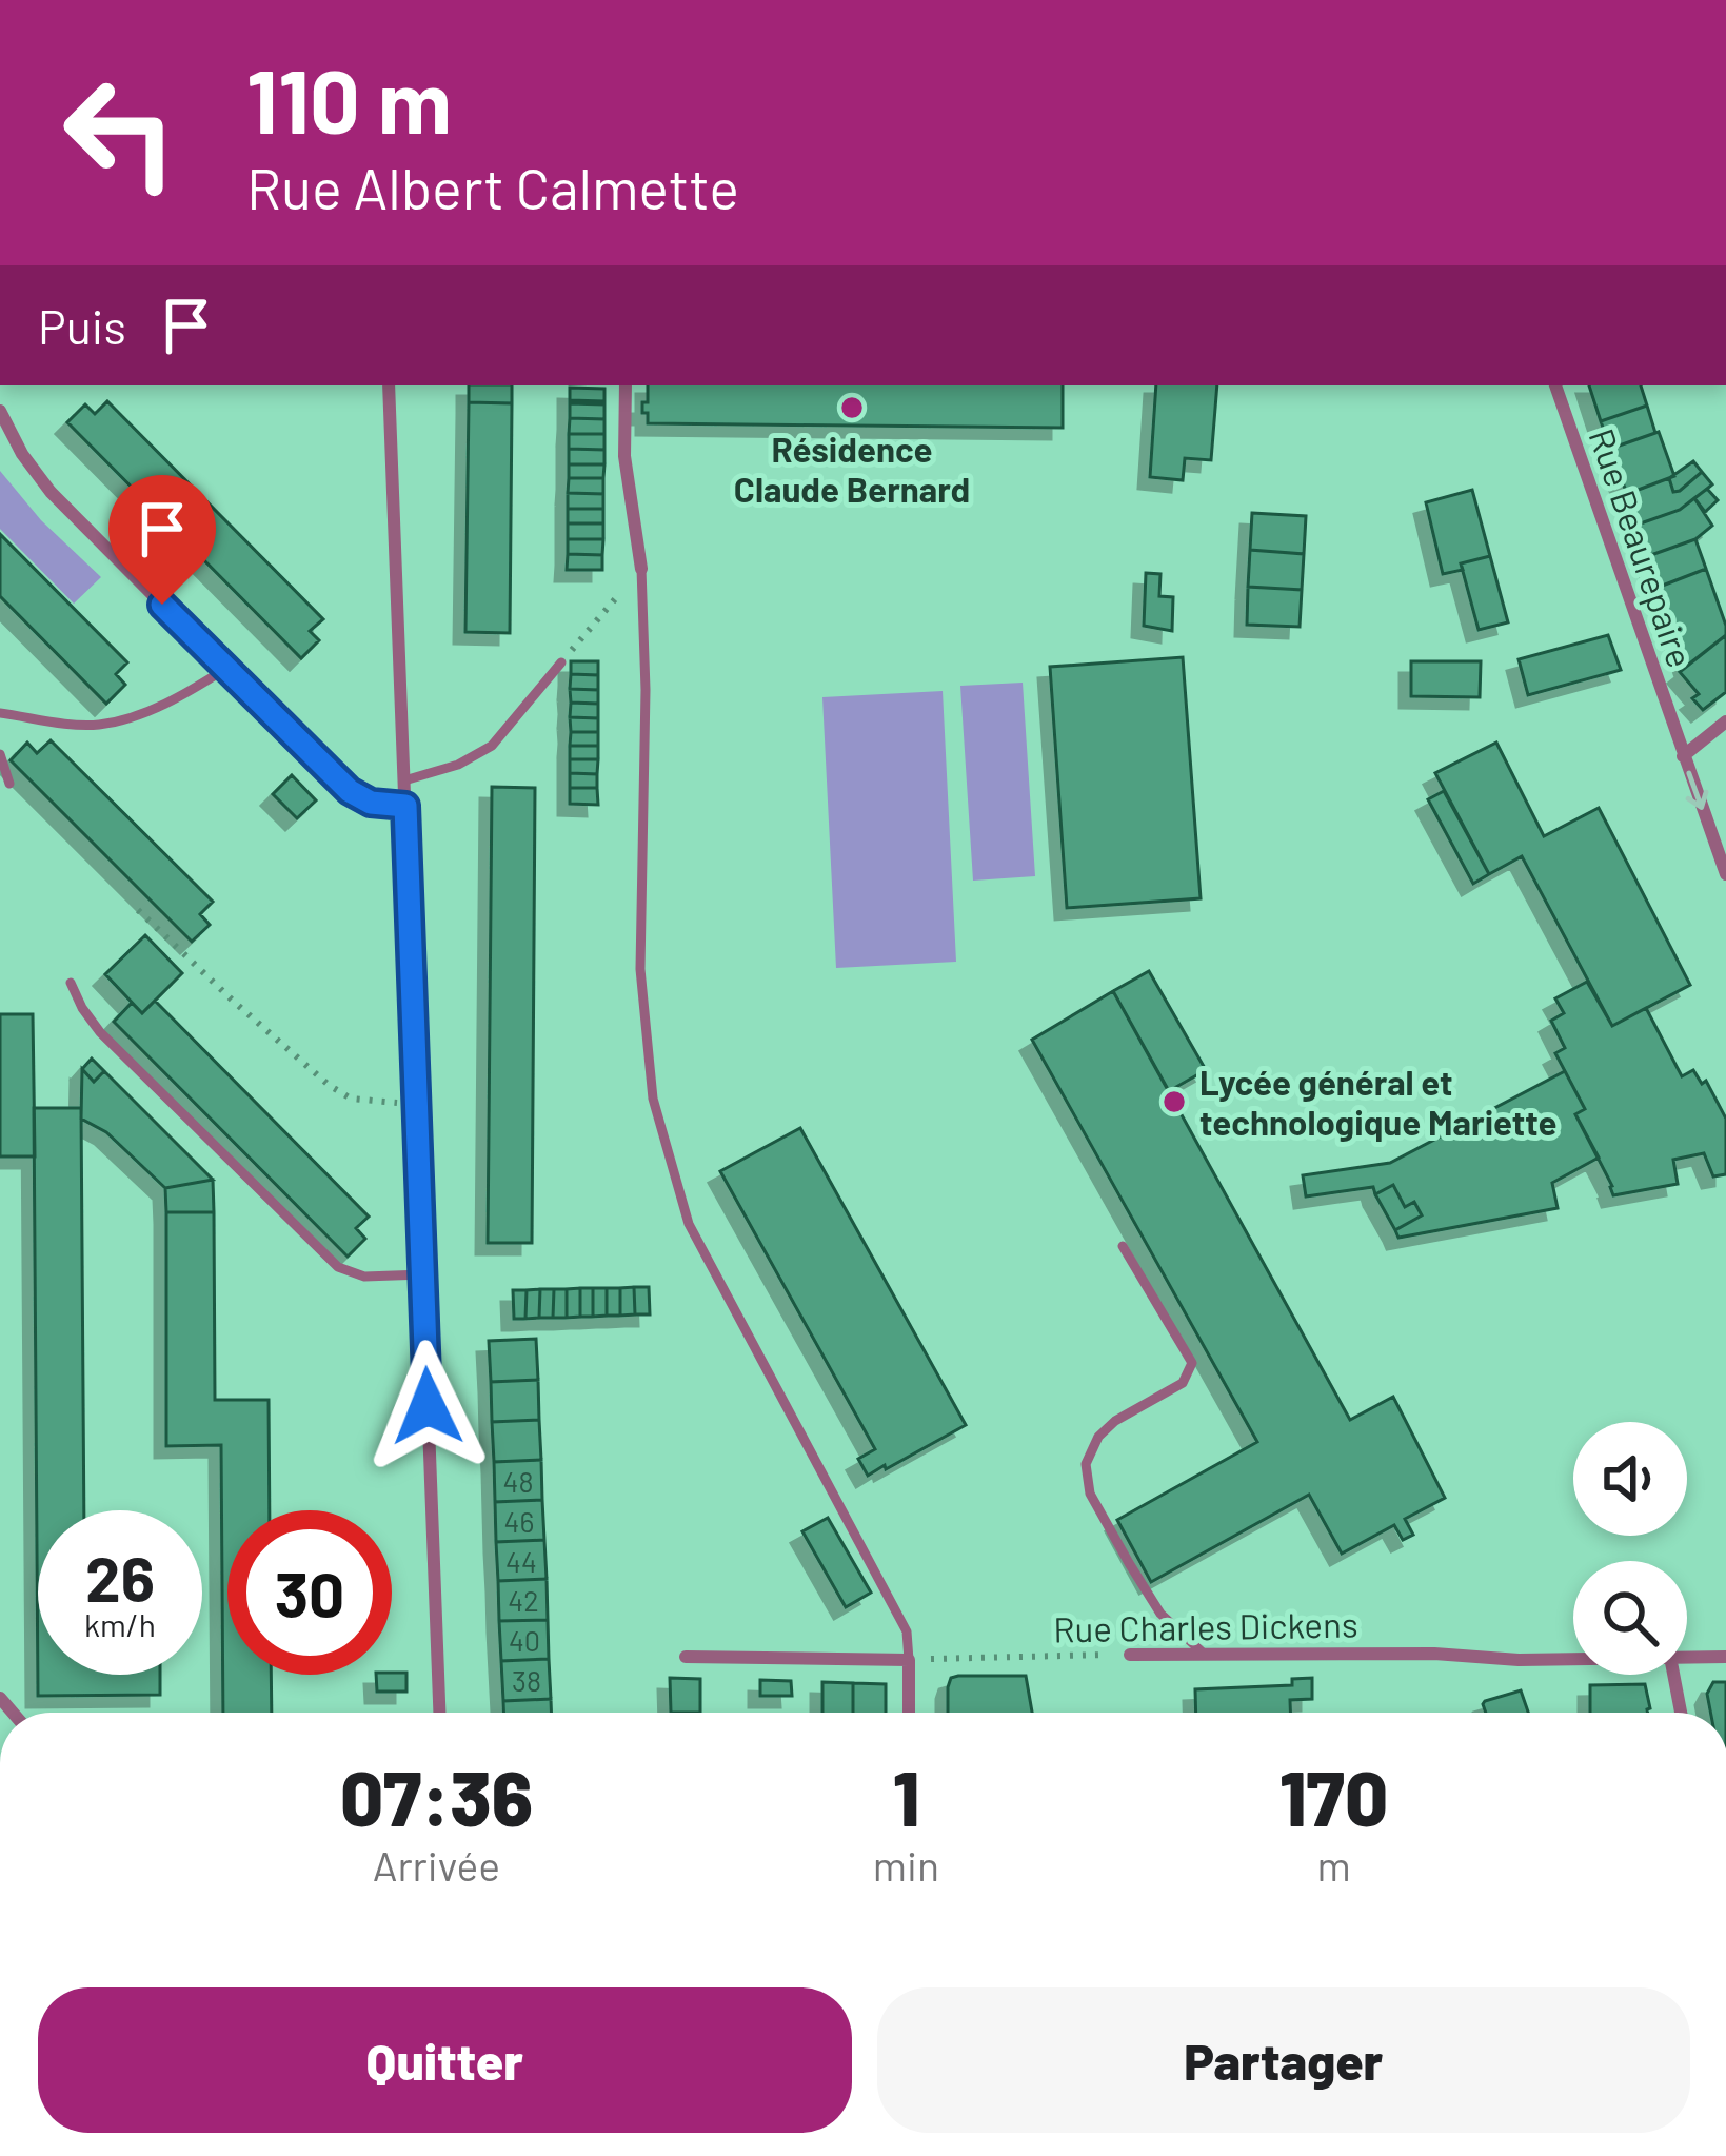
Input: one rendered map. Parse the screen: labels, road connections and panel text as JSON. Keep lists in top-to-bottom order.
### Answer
{
  "streets": {
    "street": ["Rue Beaurepaire", "Rue Charles Dickens"]
  },
  "places": ["Résidence Claude Bernard", "Lycée général et technologique Mariette"],
  "house_numbers": [
    "48",
    "46",
    "44",
    "42",
    "40",
    "38"
  ],
  "page": {
    "turn": ["110 m", "Rue Albert Calmette"],
    "then": "Puis",
    "speed": "26 km/h",
    "limit": "30",
    "eta": [
      "07:36",
      "Arrivée",
      "1",
      "min",
      "170",
      "m"
    ],
    "buttons": ["Quitter", "Partager"]
  }
}
